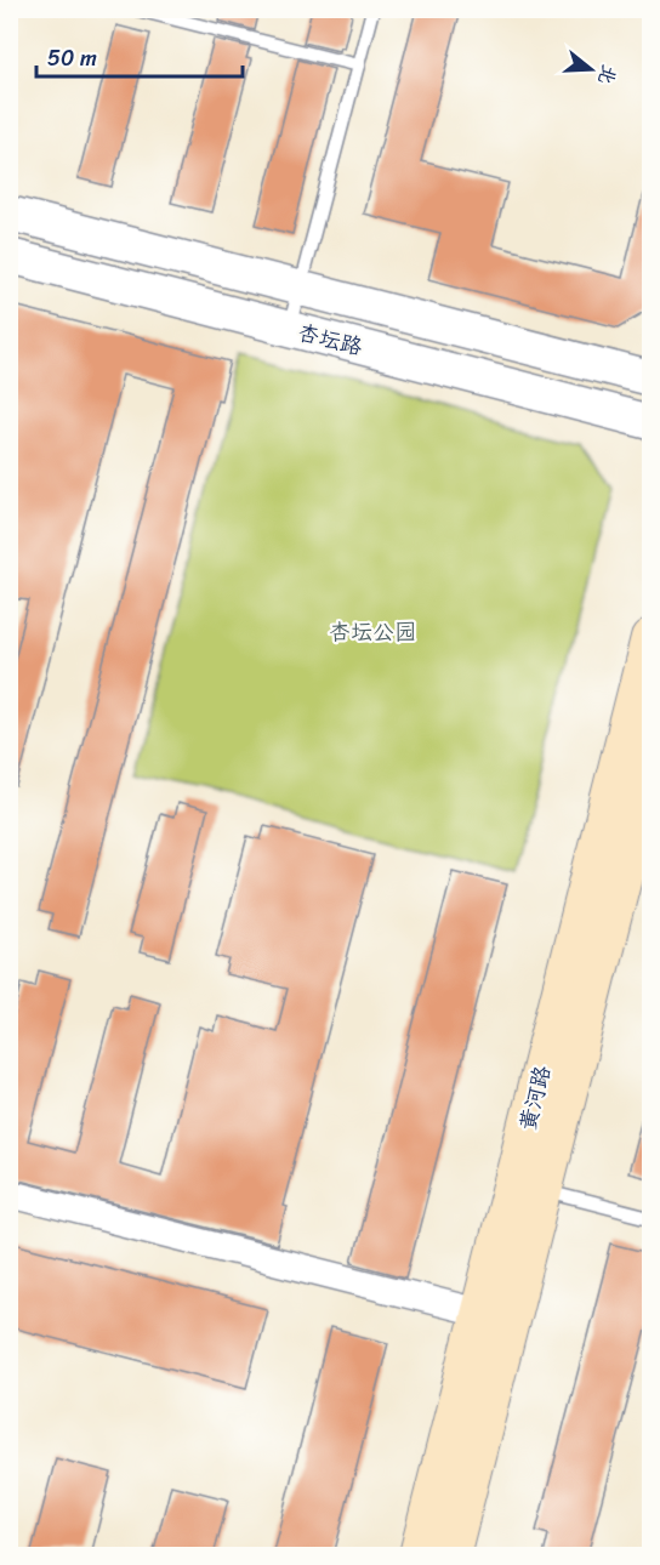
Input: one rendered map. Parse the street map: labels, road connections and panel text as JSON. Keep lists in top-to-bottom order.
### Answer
{
  "streets": {
    "main road": ["黄河路"],
    "street": ["杏坛路"]
  },
  "parks": ["杏坛公园"],
  "scale_bar": "50 m",
  "north": "right"
}
